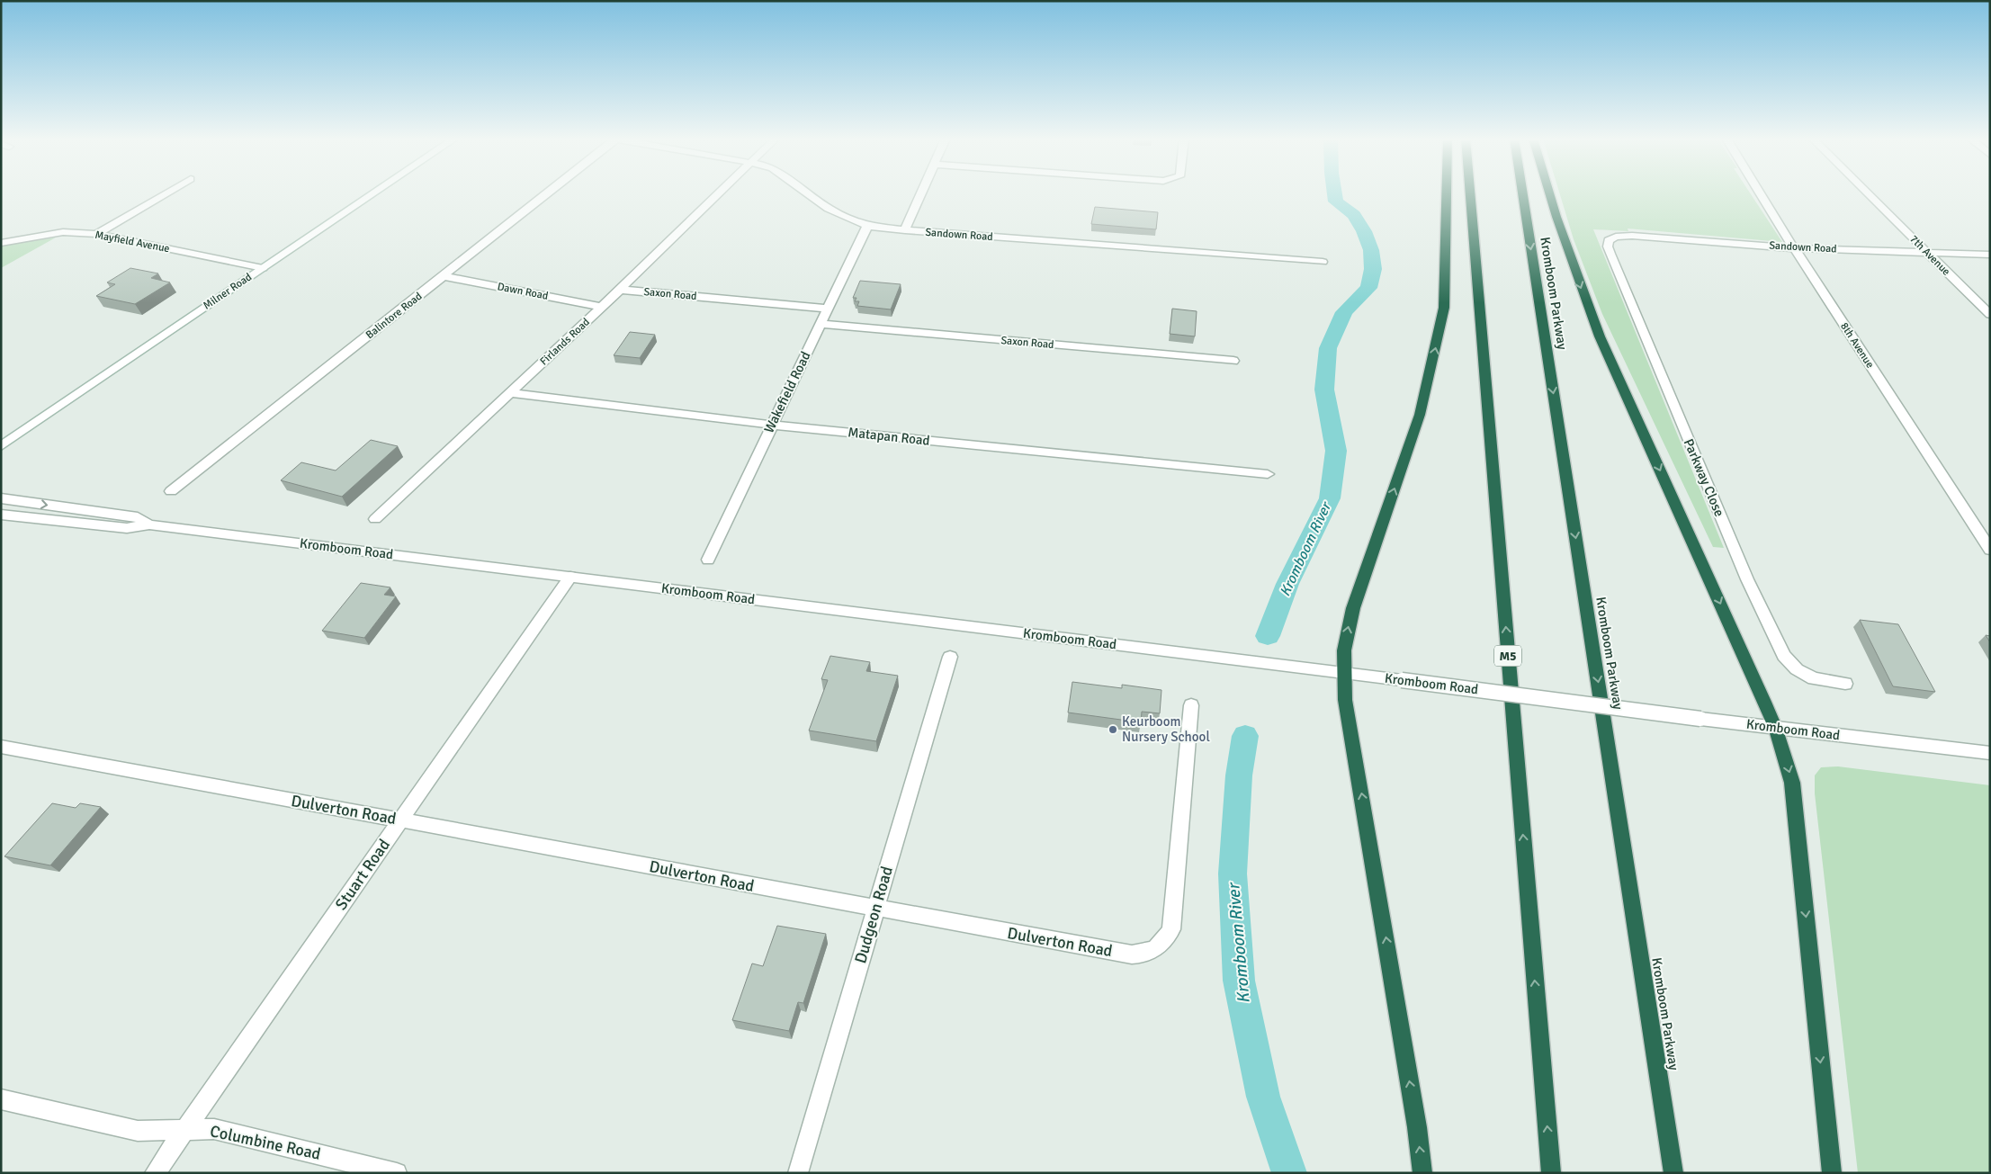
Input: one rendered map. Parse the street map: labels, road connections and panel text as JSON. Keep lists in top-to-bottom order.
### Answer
{
  "streets": {
    "highway": ["Kromboom Parkway", "M5"],
    "street": [
      "Sandown Road",
      "Mayfield Avenue",
      "7th Avenue",
      "Milner Road",
      "Dawn Road",
      "Saxon Road",
      "Balintore Road",
      "Firlands Road",
      "8th Avenue",
      "Wakefield Road",
      "Matapan Road",
      "Parkway Close",
      "Kromboom Road",
      "Dulverton Road",
      "Stuart Road",
      "Dudgeon Road",
      "Columbine Road"
    ]
  },
  "crossings": [
    ["Sandown Road", "7th Avenue"],
    ["Sandown Road", "8th Avenue"],
    ["Sandown Road", "Wakefield Road"],
    ["Sandown Road", "Parkway Close"],
    ["Mayfield Avenue", "Milner Road"],
    ["Dawn Road", "Balintore Road"],
    ["Dawn Road", "Firlands Road"],
    ["Saxon Road", "Firlands Road"],
    ["Saxon Road", "Wakefield Road"],
    ["Firlands Road", "Matapan Road"],
    ["Wakefield Road", "Matapan Road"],
    ["Kromboom Road", "Stuart Road"],
    ["Dulverton Road", "Stuart Road"],
    ["Dulverton Road", "Dudgeon Road"],
    ["Stuart Road", "Columbine Road"]
  ],
  "water": ["Kromboom River"],
  "places": ["Keurboom Nursery School"]
}
